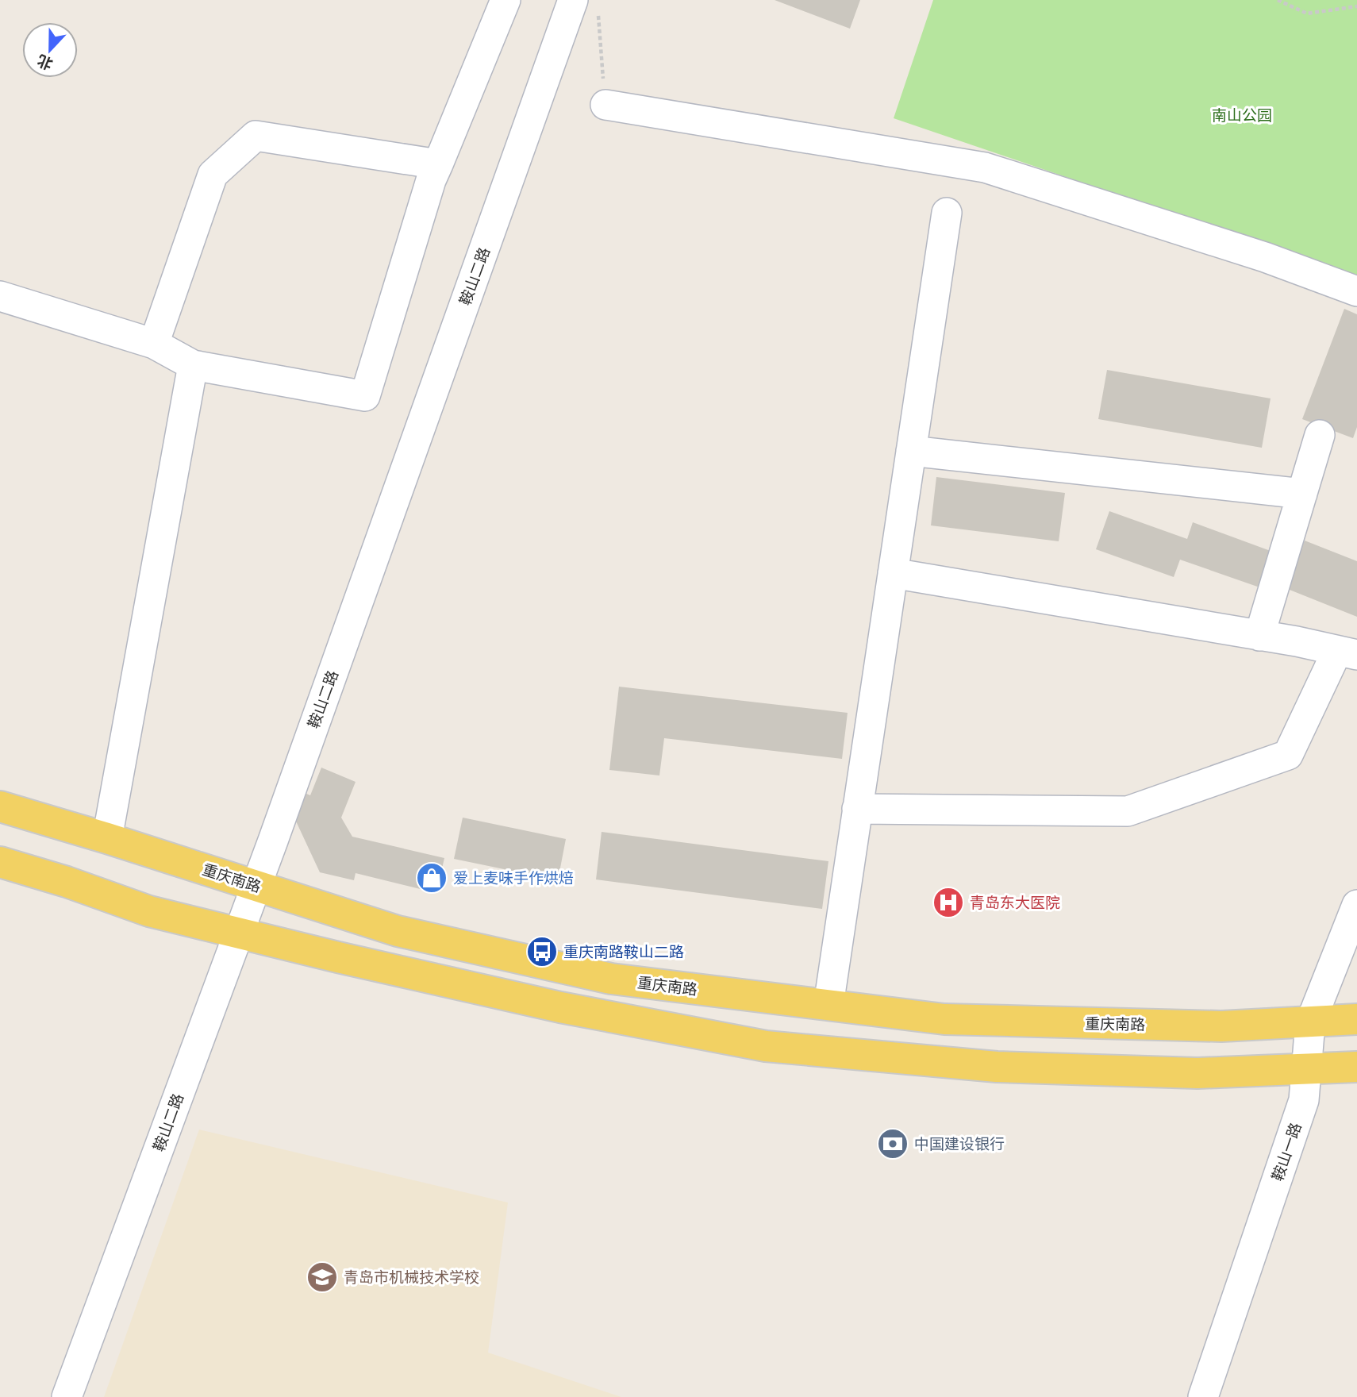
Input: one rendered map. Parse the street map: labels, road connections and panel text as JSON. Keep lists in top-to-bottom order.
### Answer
{
  "streets": {
    "main road": ["重庆南路"],
    "street": ["鞍山二路", "鞍山一路"]
  },
  "crossings": [
    ["鞍山二路", "重庆南路"],
    ["重庆南路", "鞍山一路"]
  ],
  "parks": ["南山公园"],
  "places": {
    "shop": ["爱上麦味手作烘焙"],
    "hospital": ["青岛东大医院"],
    "bus stop": ["重庆南路鞍山二路"],
    "bank": ["中国建设银行"],
    "school or university": ["青岛市机械技术学校"]
  },
  "north": "bottom"
}
